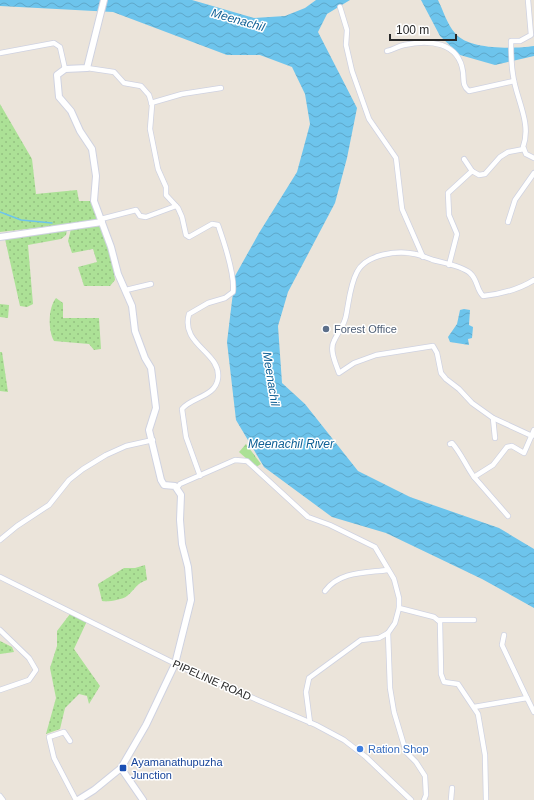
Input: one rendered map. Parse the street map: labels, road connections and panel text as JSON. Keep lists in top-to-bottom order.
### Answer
{
  "streets": {
    "street": ["PIPELINE ROAD"]
  },
  "water": ["Meenachil", "Meenachil River"],
  "places": {
    "other": ["Forest Office", "Ration Shop"],
    "transit": ["Ayamanathupuzha Junction"]
  },
  "scale_bar": "100 m"
}
